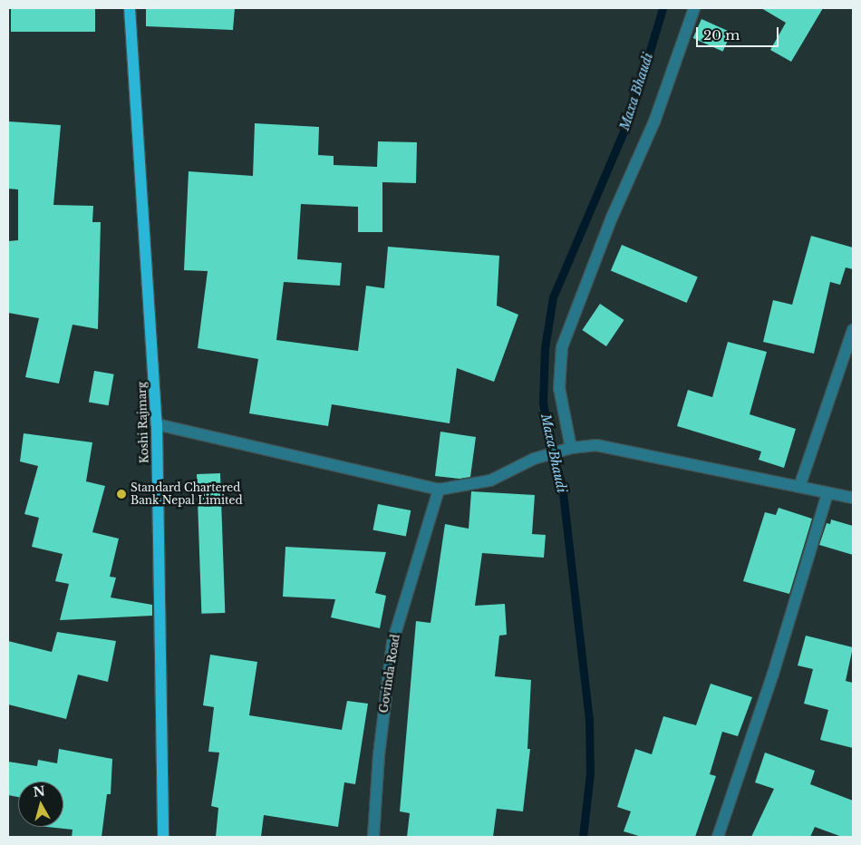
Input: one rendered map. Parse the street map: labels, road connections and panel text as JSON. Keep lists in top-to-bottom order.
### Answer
{
  "streets": {
    "main road": ["Koshi Rajmarg"],
    "street": ["Govinda Road"]
  },
  "water": ["Maxa Bhaudi"],
  "places": ["Standard Chartered Bank Nepal Limited"],
  "scale_bar": "20 m",
  "north": "top"
}
